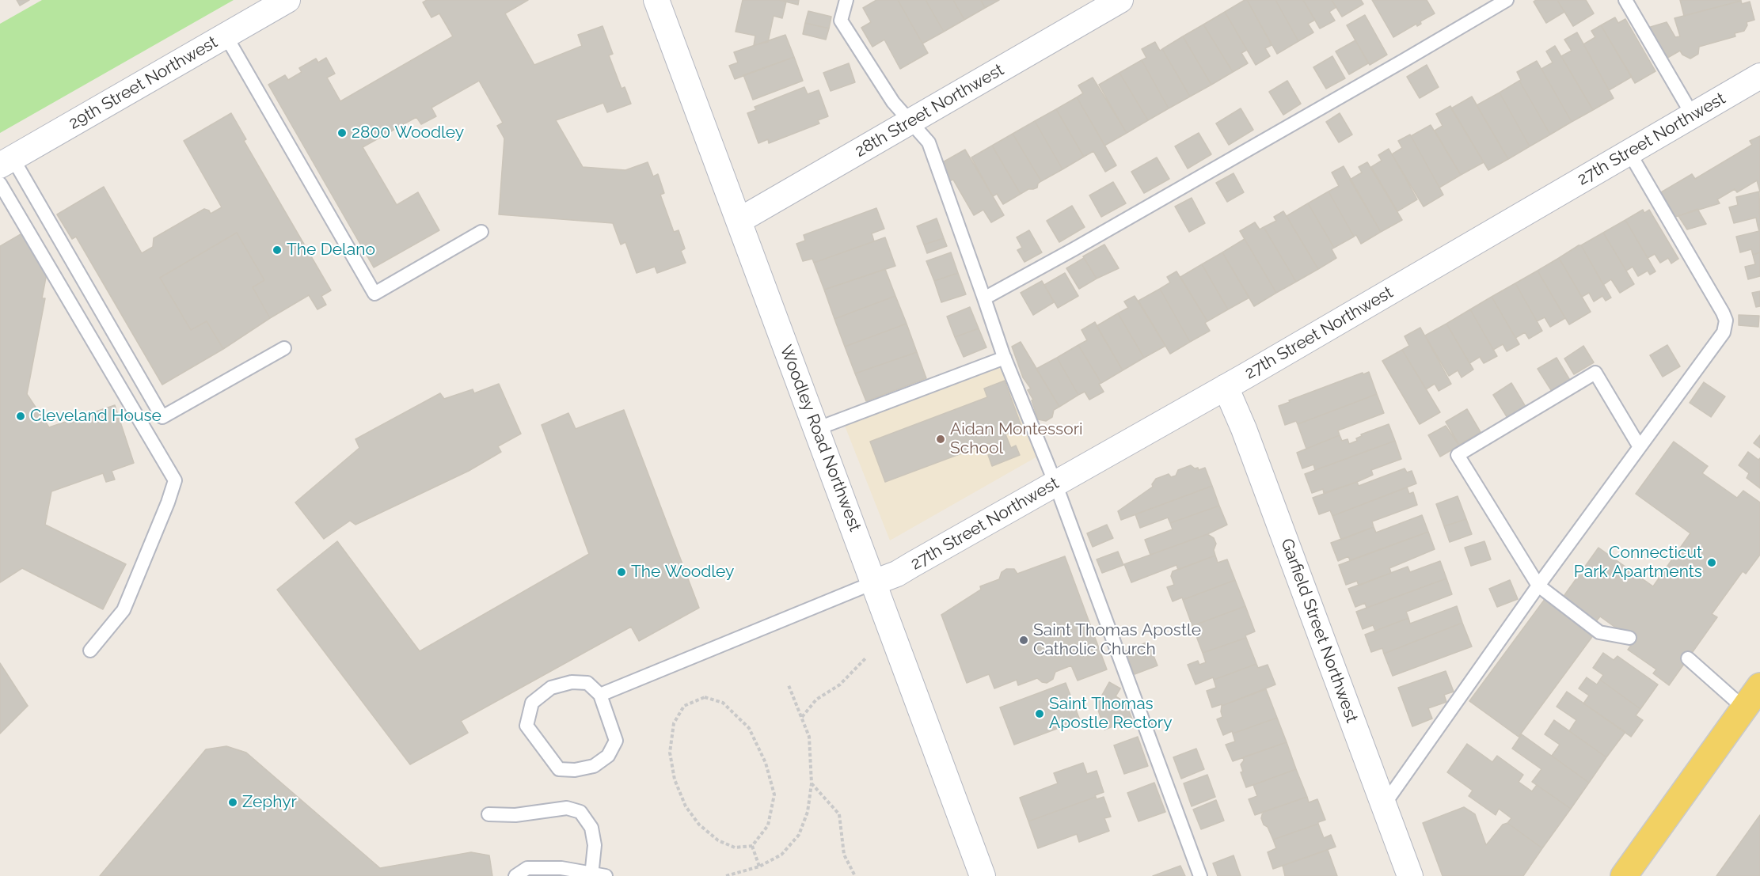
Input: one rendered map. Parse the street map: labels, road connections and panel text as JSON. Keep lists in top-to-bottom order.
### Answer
{
  "streets": {
    "street": [
      "29th Street Northwest",
      "28th Street Northwest",
      "27th Street Northwest",
      "Woodley Road Northwest",
      "Garfield Street Northwest"
    ]
  },
  "crossings": [
    ["28th Street Northwest", "Woodley Road Northwest"],
    ["27th Street Northwest", "Woodley Road Northwest"],
    ["27th Street Northwest", "Garfield Street Northwest"]
  ],
  "places": [
    "2800 Woodley",
    "The Delano",
    "Cleveland House",
    "Aidan Montessori School",
    "Connecticut Park Apartments",
    "The Woodley",
    "Saint Thomas Apostle Catholic Church",
    "Saint Thomas Apostle Rectory",
    "Zephyr"
  ]
}
